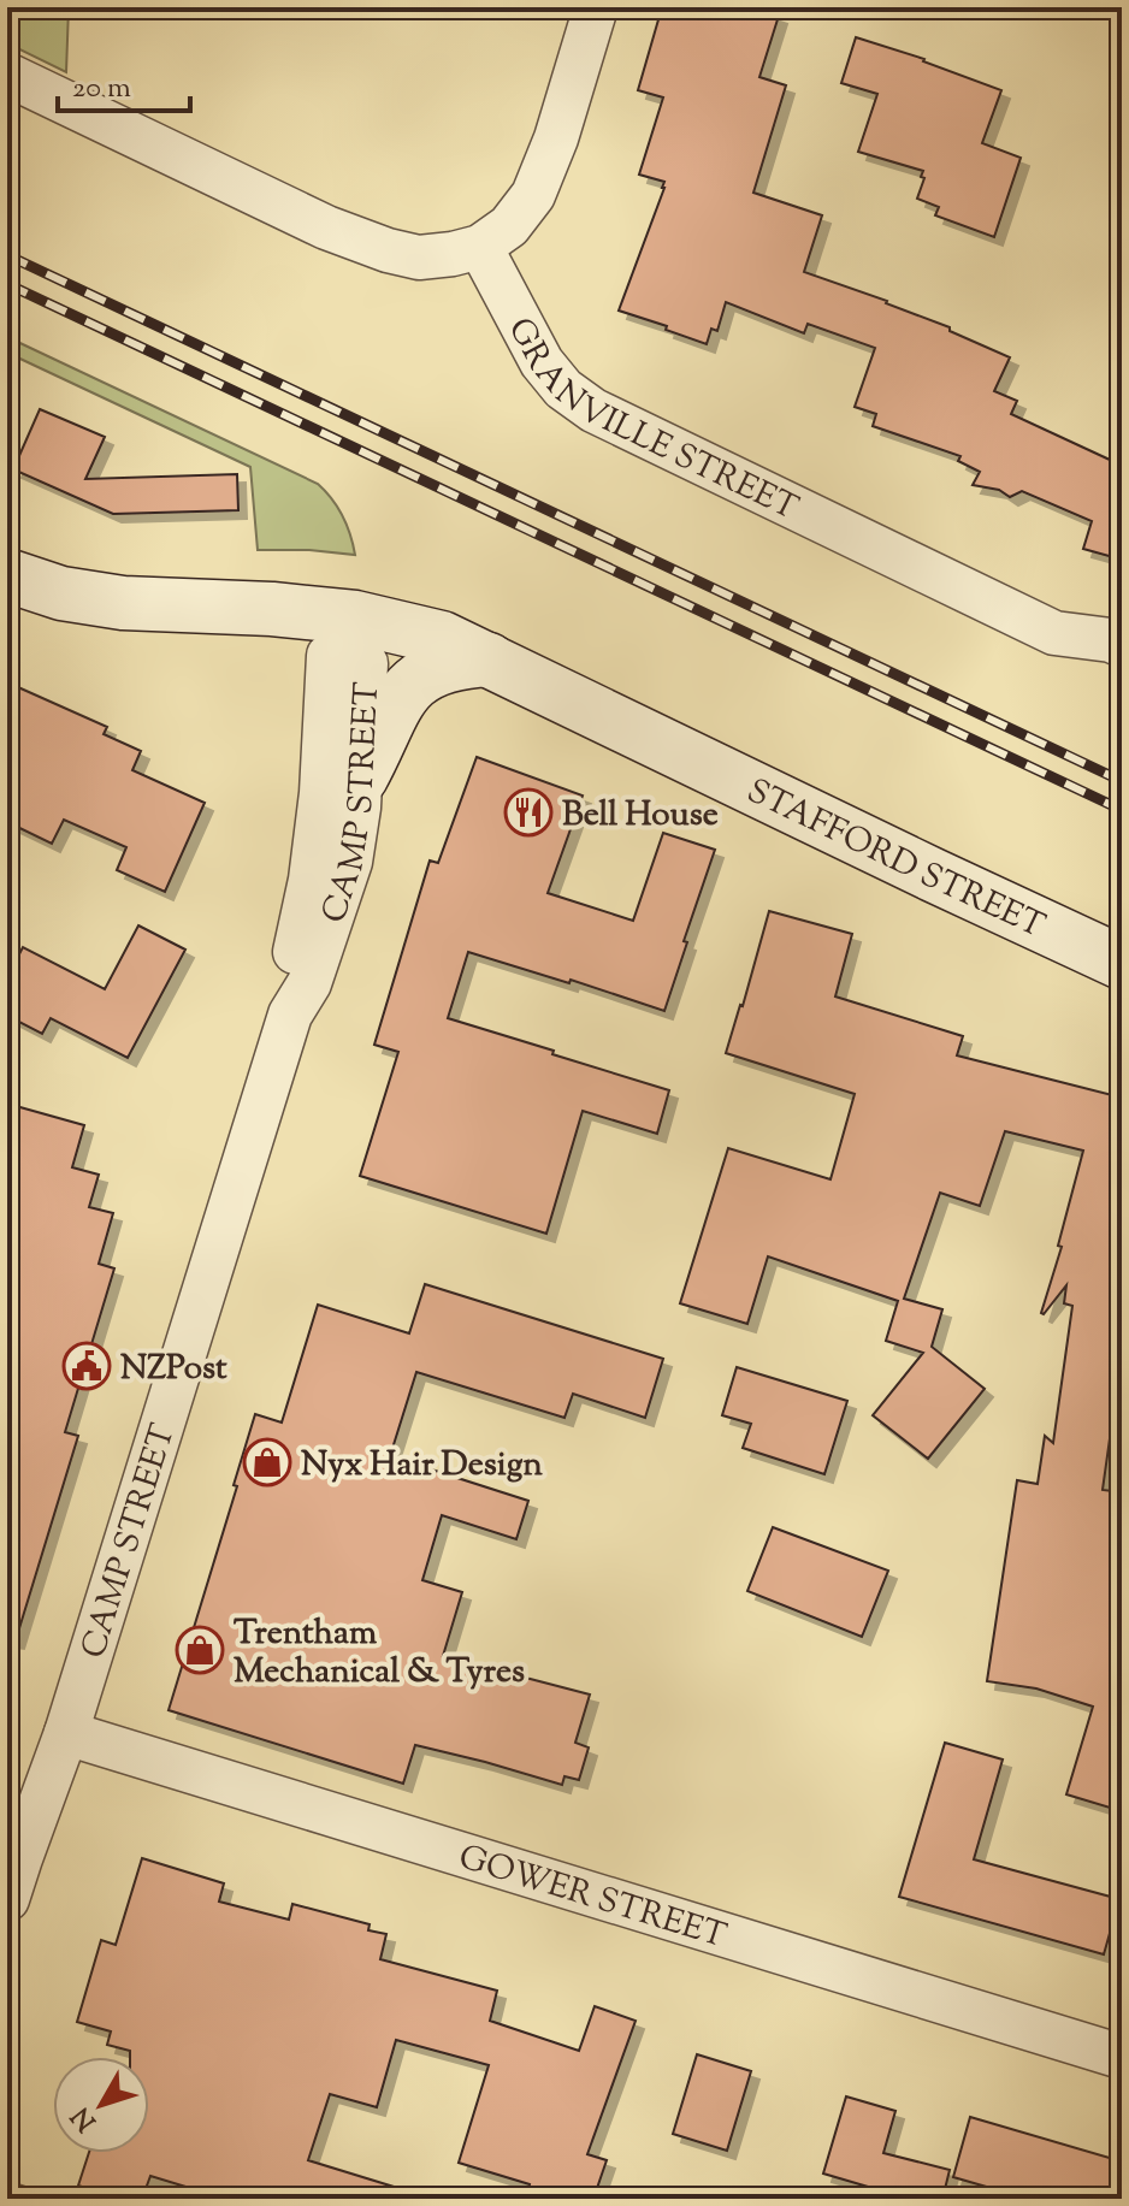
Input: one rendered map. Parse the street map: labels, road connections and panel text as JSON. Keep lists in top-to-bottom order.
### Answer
{
  "streets": {
    "street": [
      "GRANVILLE STREET",
      "CAMP STREET",
      "STAFFORD STREET",
      "GOWER STREET"
    ]
  },
  "crossings": [
    ["CAMP STREET", "STAFFORD STREET"],
    ["CAMP STREET", "GOWER STREET"]
  ],
  "places": {
    "restaurant": ["Bell House"],
    "public building": ["NZPost"],
    "shop": ["Nyx Hair Design", "Trentham Mechanical & Tyres"]
  },
  "scale_bar": "20 m",
  "north": "bottom left"
}
